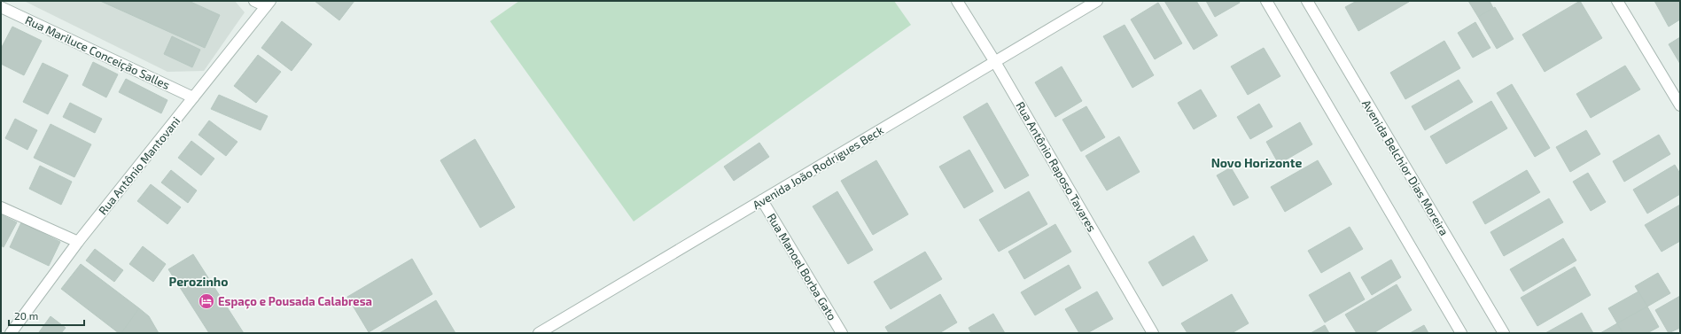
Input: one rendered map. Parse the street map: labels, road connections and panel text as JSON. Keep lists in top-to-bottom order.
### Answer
{
  "streets": {
    "street": [
      "Rua Mariluce Conceição Salles",
      "Rua Antônio Mantovani",
      "Rua Antônio Raposo Tavares",
      "Avenida João Rodrigues Beck",
      "Avenida Belchior Dias Moreira",
      "Rua Manoel Borba Gato"
    ]
  },
  "crossings": [
    ["Rua Mariluce Conceição Salles", "Rua Antônio Mantovani"],
    ["Rua Antônio Raposo Tavares", "Avenida João Rodrigues Beck"],
    ["Avenida João Rodrigues Beck", "Rua Manoel Borba Gato"]
  ],
  "districts": ["Novo Horizonte", "Perozinho"],
  "places": {
    "hotel": ["Espaço e Pousada Calabresa"]
  },
  "scale_bar": "20 m"
}
